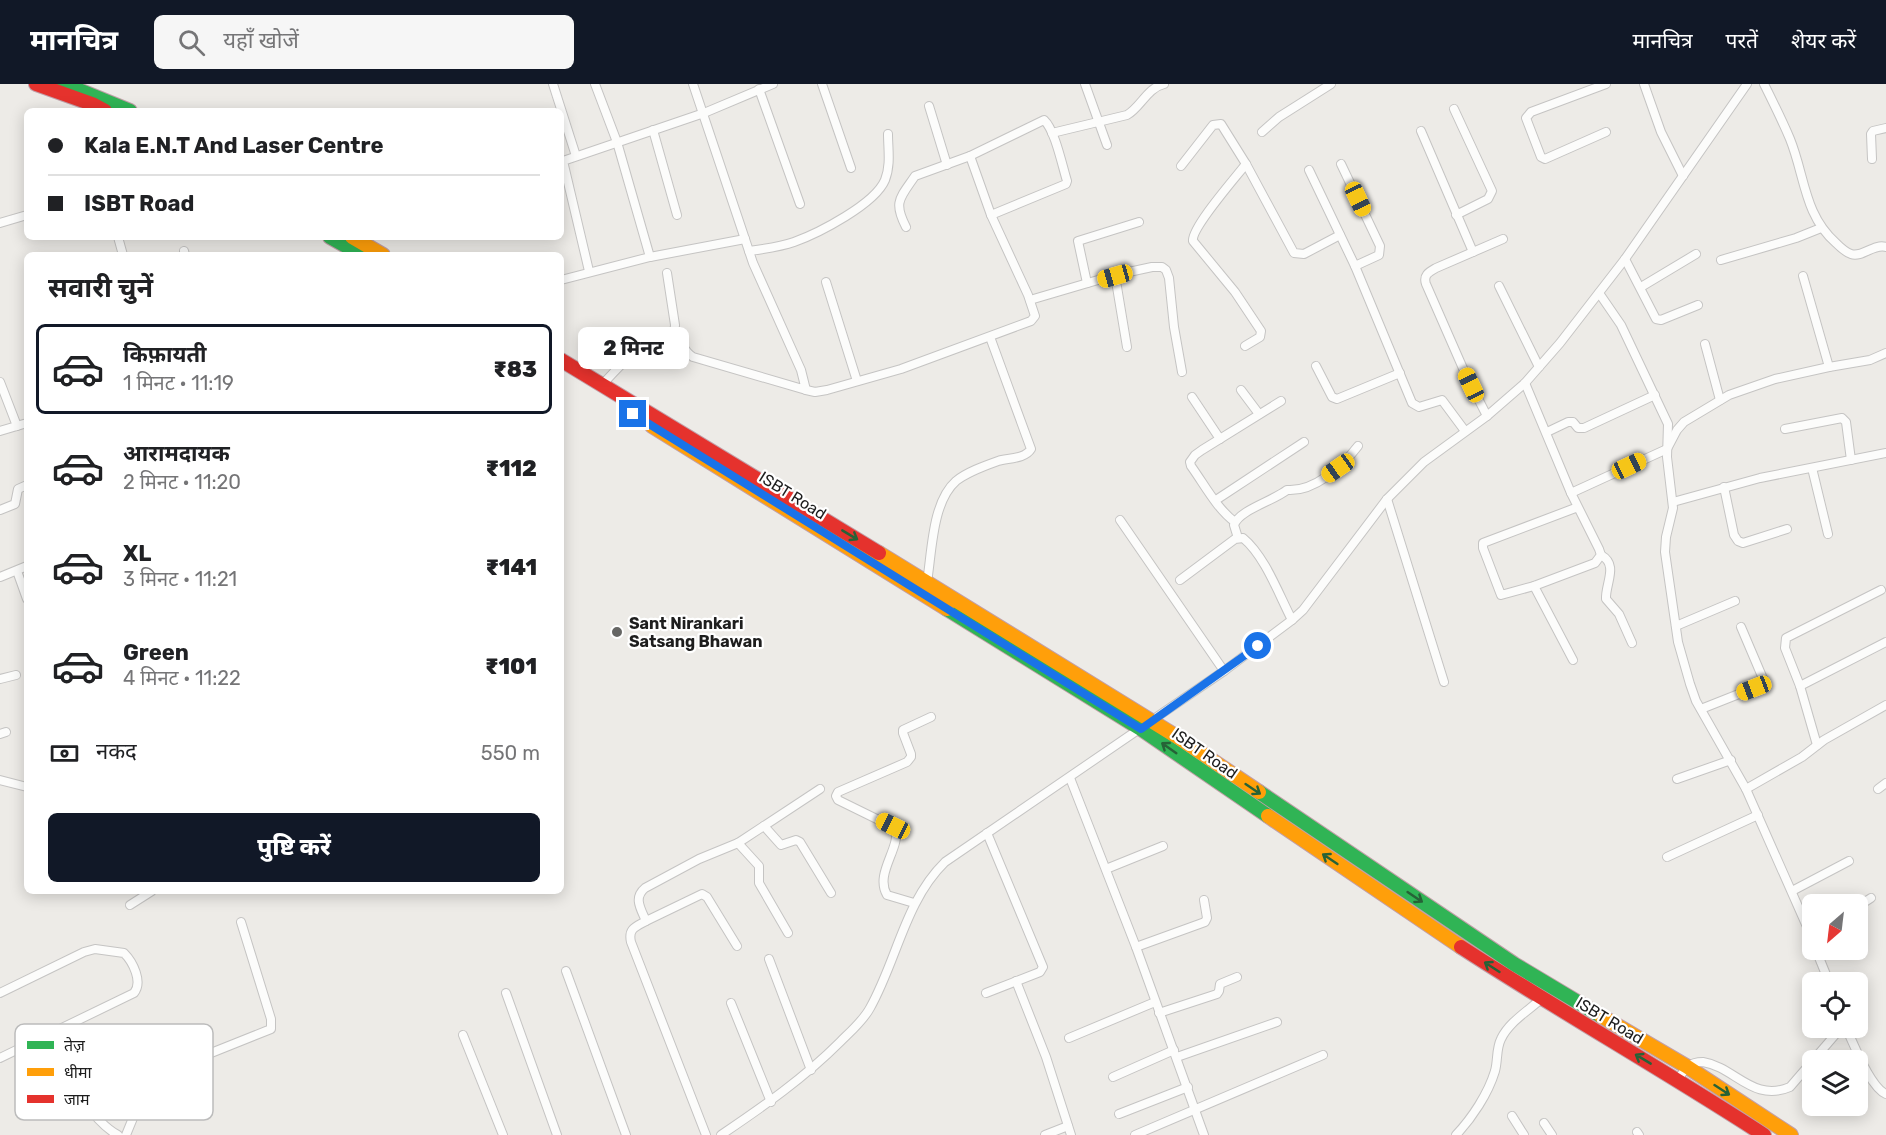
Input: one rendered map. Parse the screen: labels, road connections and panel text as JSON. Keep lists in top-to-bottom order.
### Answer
{
  "streets": {
    "highway": ["ISBT Road"]
  },
  "places": ["Sant Nirankari Satsang Bhawan"],
  "legend": ["तेज़", "धीमा", "जाम"],
  "north": "bottom left",
  "page": {
    "header": "मानचित्र",
    "search": "यहाँ खोजें",
    "nav": ["मानचित्र", "परतें", "शेयर करें"],
    "banner": ["Kala E.N.T And Laser Centre", "ISBT Road"],
    "heading": "सवारी चुनें",
    "list": [
      {
        "name": "किफ़ायती",
        "note": "1 मिनट · 11:19",
        "value": "₹83"
      },
      {
        "name": "आरामदायक",
        "note": "2 मिनट · 11:20",
        "value": "₹112"
      },
      {
        "name": "XL",
        "note": "3 मिनट · 11:21",
        "value": "₹141"
      },
      {
        "name": "Green",
        "note": "4 मिनट · 11:22",
        "value": "₹101"
      }
    ],
    "bubble": "2 मिनट",
    "pay": ["नकद", "550 m"],
    "buttons": "पुष्टि करें"
  }
}
